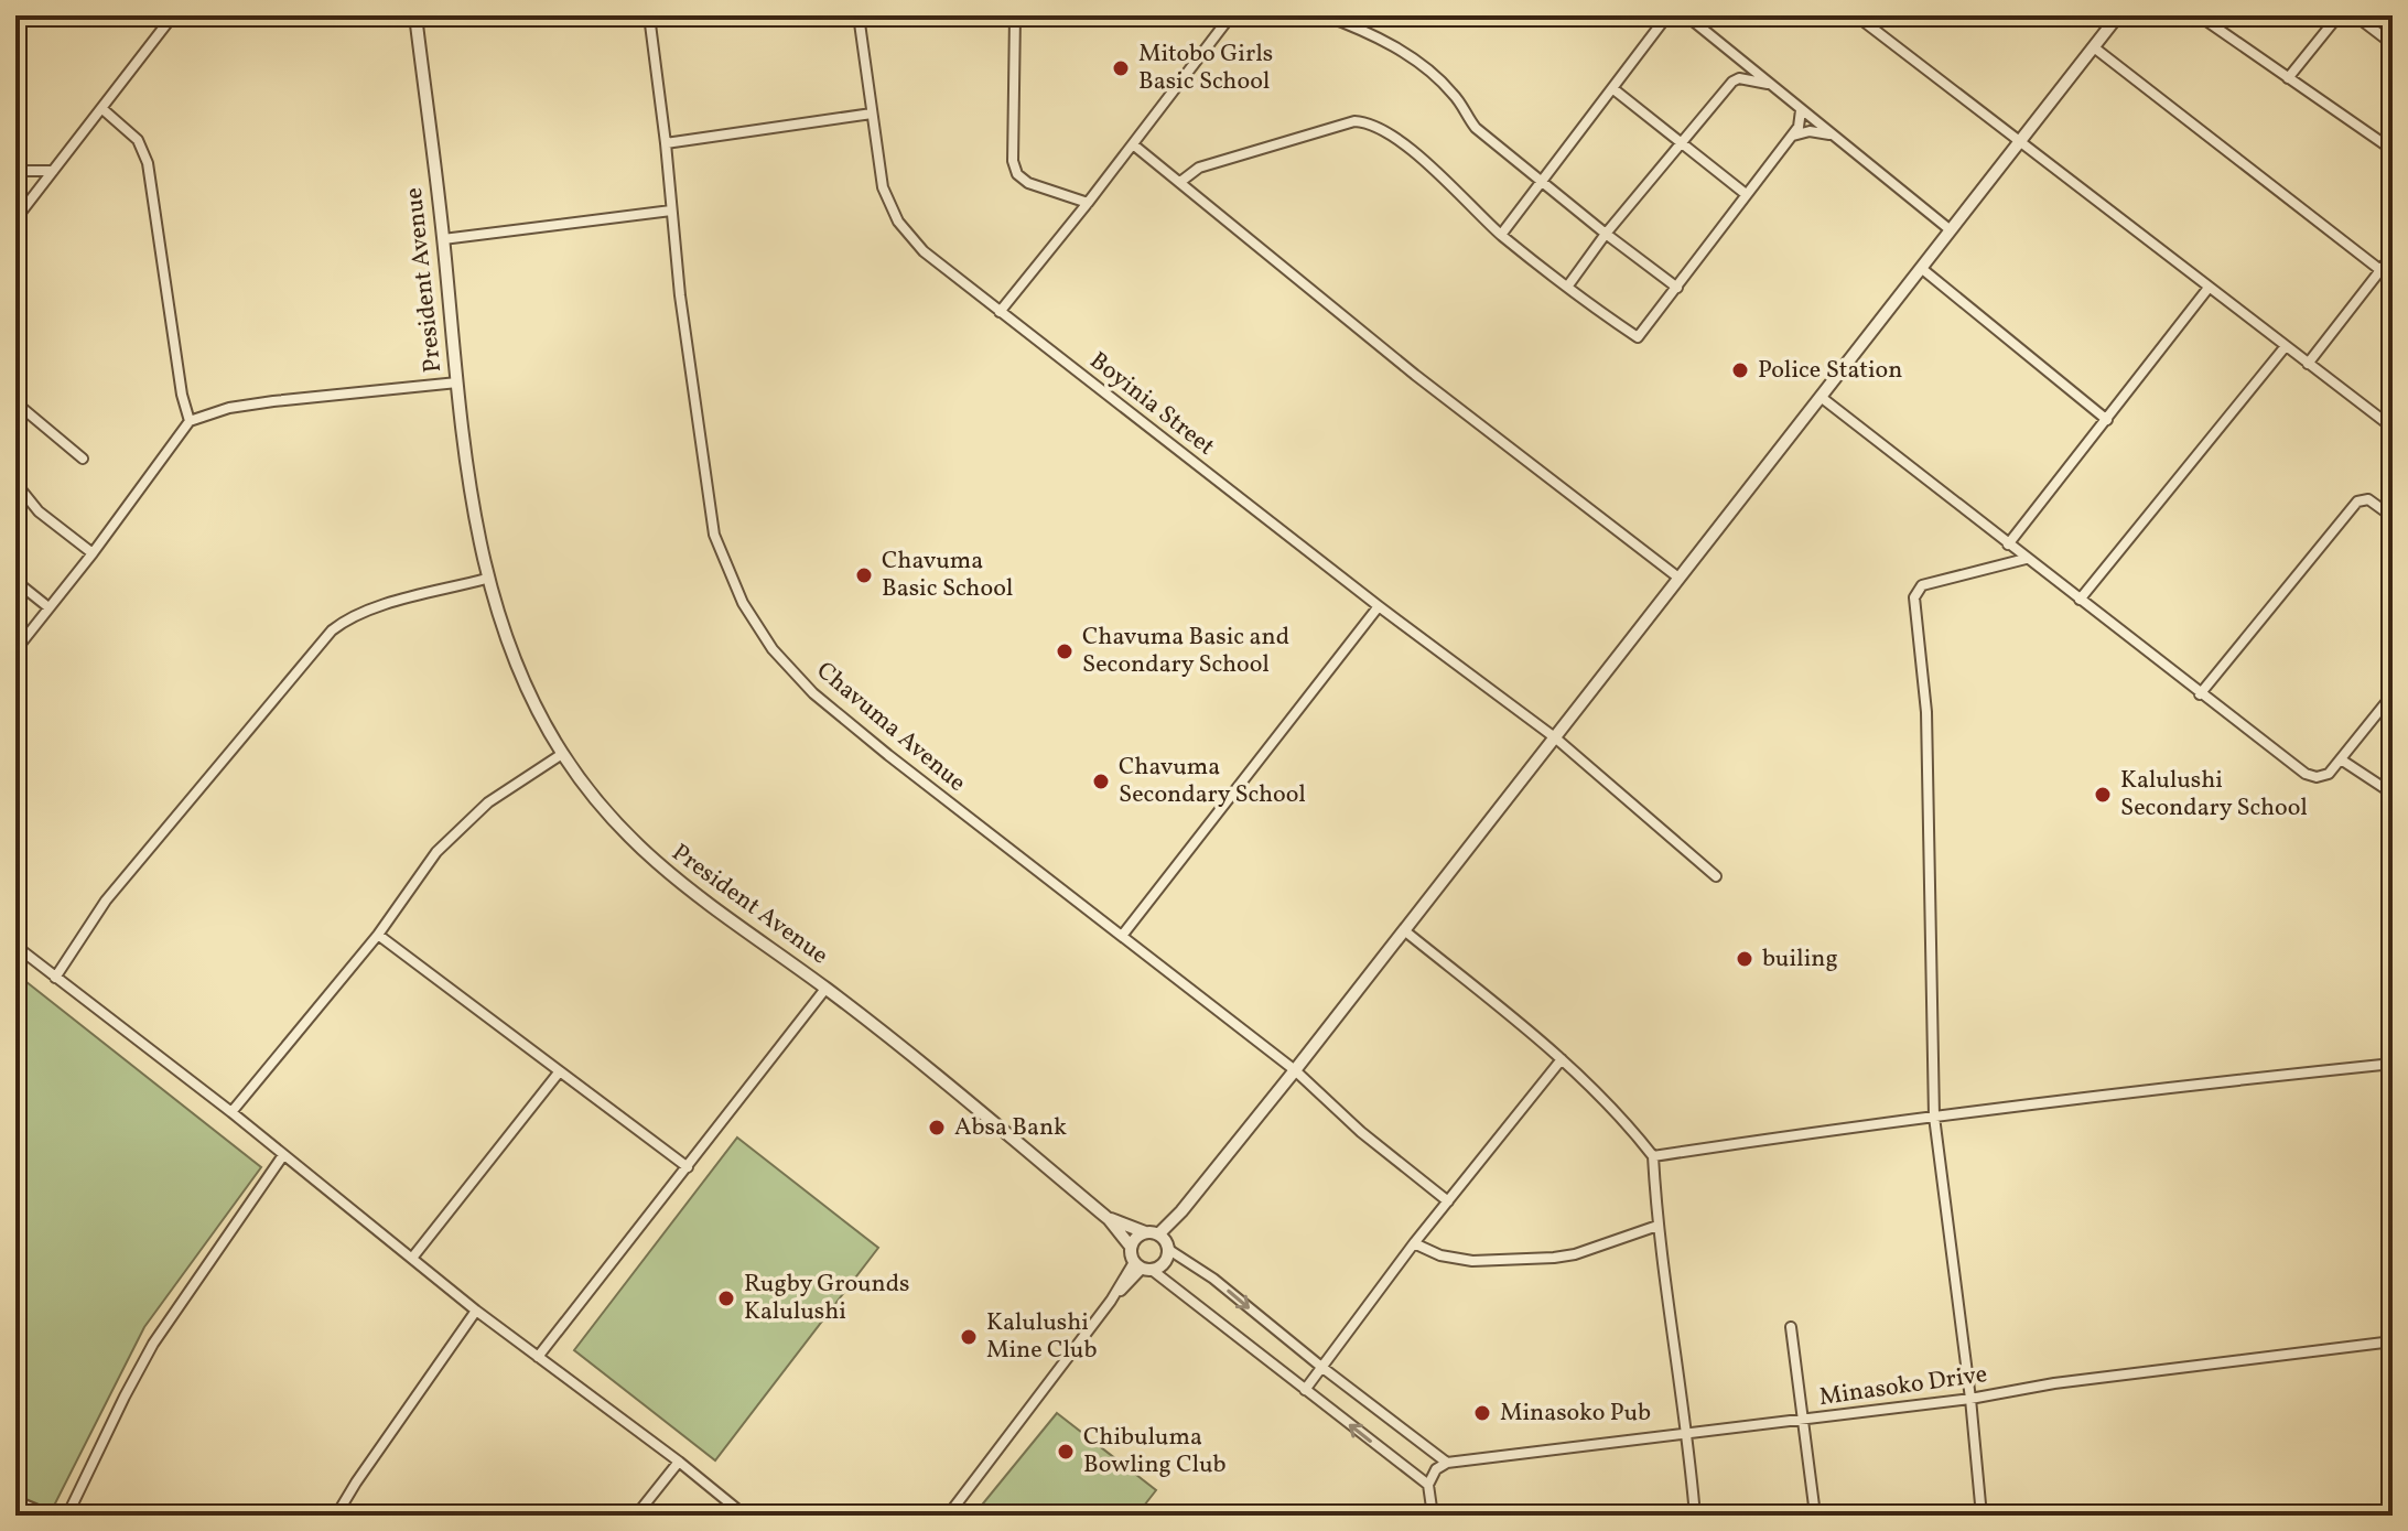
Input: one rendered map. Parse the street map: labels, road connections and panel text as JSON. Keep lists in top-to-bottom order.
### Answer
{
  "streets": {
    "street": [
      "President Avenue",
      "Boyinia Street",
      "Chavuma Avenue",
      "Minasoko Drive"
    ]
  },
  "places": [
    "Mitobo Girls Basic School",
    "Police Station",
    "Chavuma Basic School",
    "Chavuma Basic and Secondary School",
    "Chavuma Secondary School",
    "Kalulushi Secondary School",
    "builing",
    "Absa Bank",
    "Rugby Grounds Kalulushi",
    "Kalulushi Mine Club",
    "Minasoko Pub",
    "Chibuluma Bowling Club"
  ]
}
